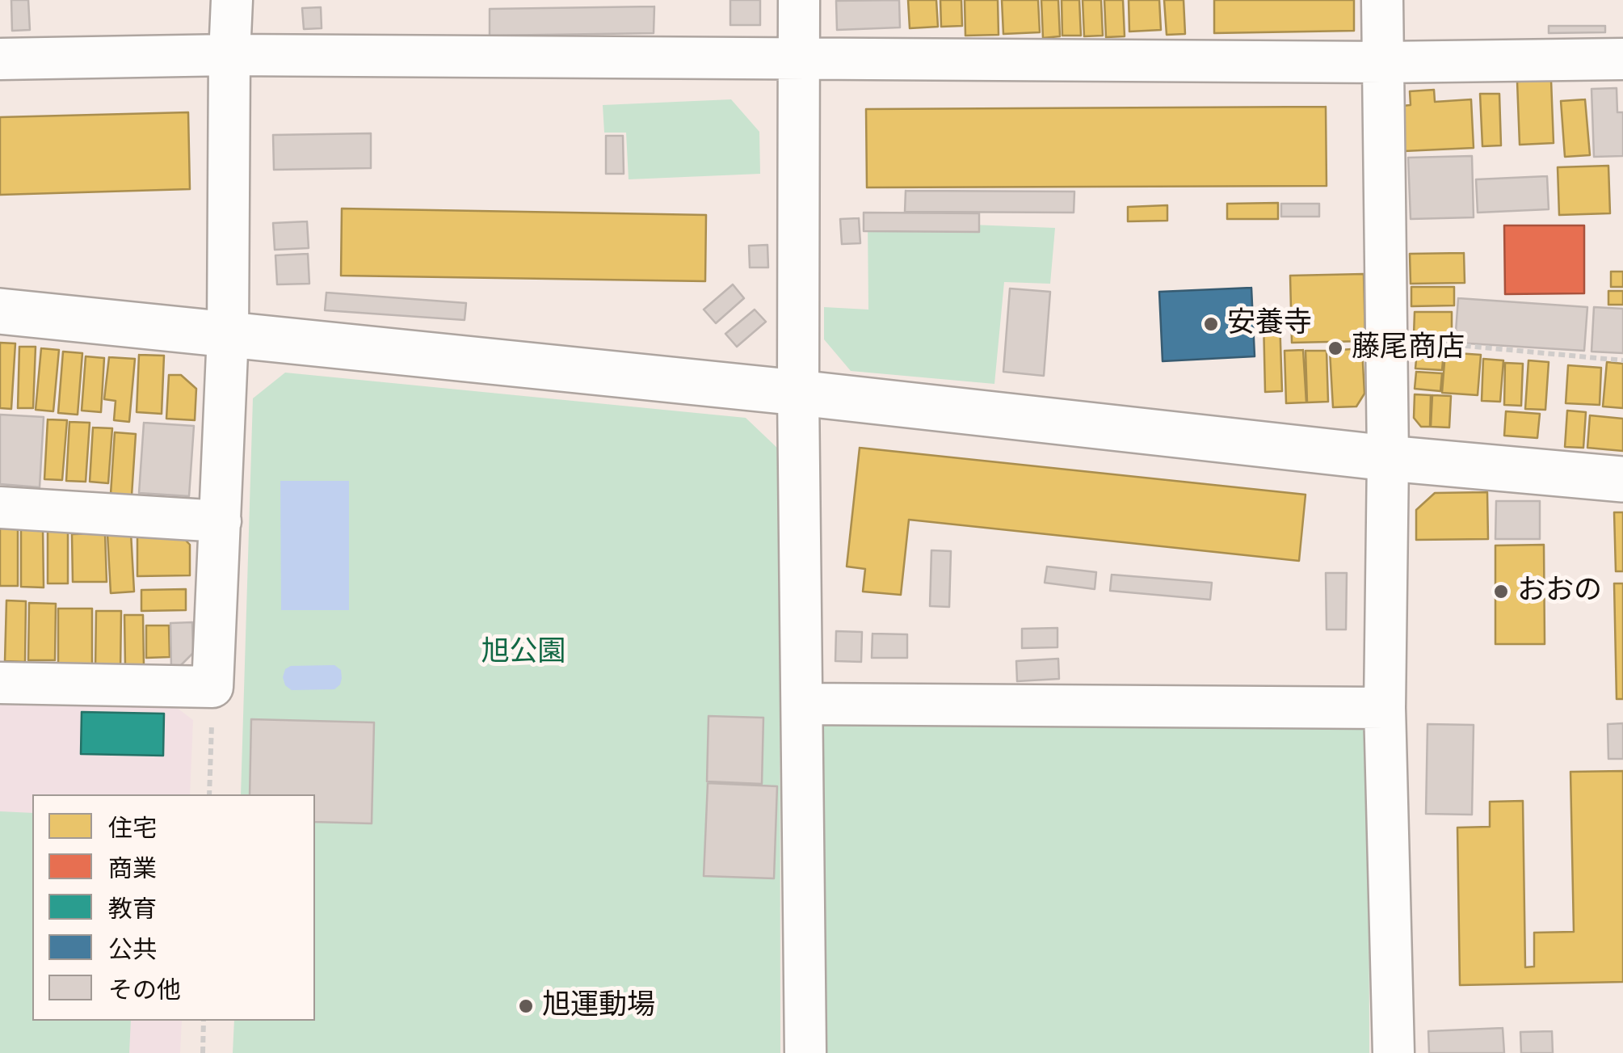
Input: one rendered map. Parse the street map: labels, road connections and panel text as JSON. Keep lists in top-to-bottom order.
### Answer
{
  "parks": ["旭公園"],
  "places": [
    "安養寺",
    "藤尾商店",
    "おおの",
    "旭運動場"
  ],
  "legend": [
    "住宅",
    "商業",
    "教育",
    "公共",
    "その他"
  ]
}
